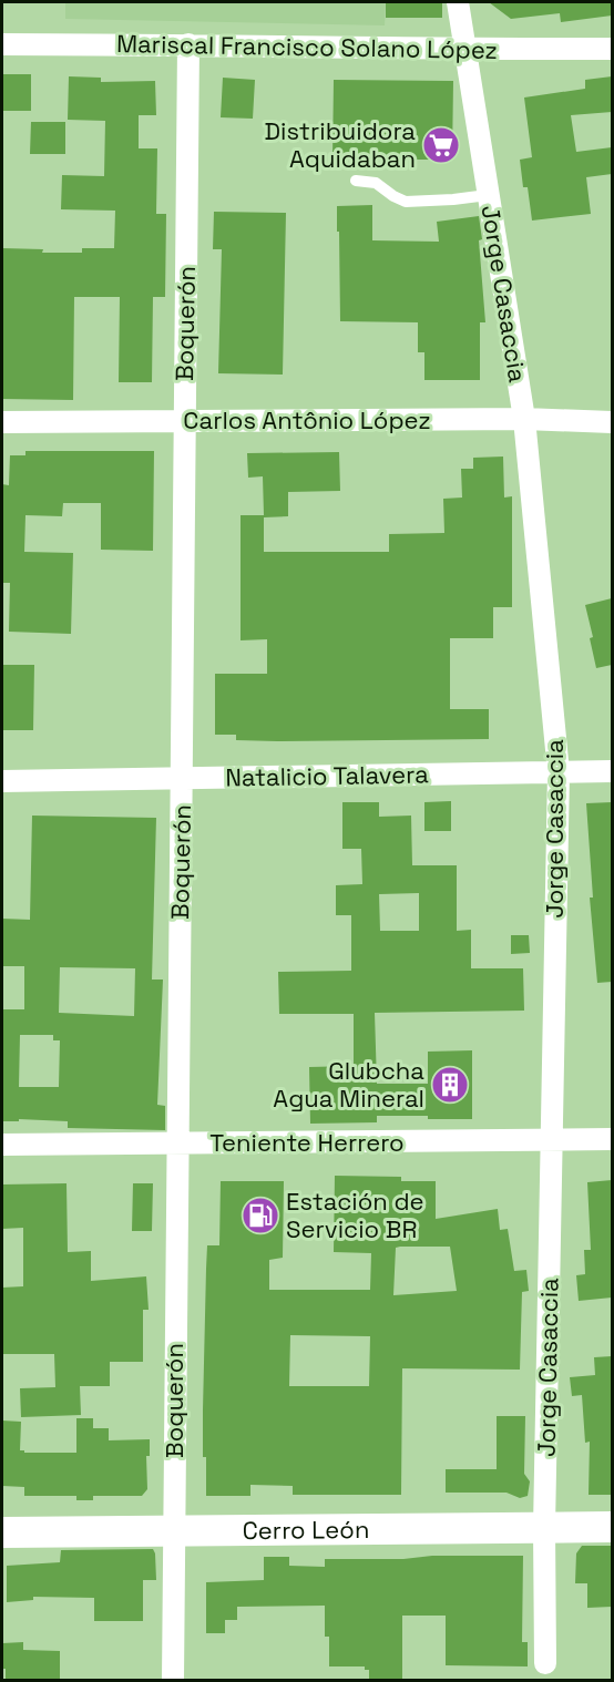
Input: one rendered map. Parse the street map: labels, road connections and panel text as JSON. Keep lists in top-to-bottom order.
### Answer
{
  "streets": {
    "street": [
      "Mariscal Francisco Solano López",
      "Jorge Casaccia",
      "Boquerón",
      "Carlos Antônio López",
      "Natalicio Talavera",
      "Teniente Herrero",
      "Cerro León"
    ]
  },
  "crossings": [
    ["Mariscal Francisco Solano López", "Jorge Casaccia"],
    ["Mariscal Francisco Solano López", "Boquerón"],
    ["Jorge Casaccia", "Carlos Antônio López"],
    ["Jorge Casaccia", "Natalicio Talavera"],
    ["Jorge Casaccia", "Teniente Herrero"],
    ["Jorge Casaccia", "Cerro León"],
    ["Boquerón", "Carlos Antônio López"],
    ["Boquerón", "Natalicio Talavera"],
    ["Boquerón", "Teniente Herrero"],
    ["Boquerón", "Cerro León"]
  ],
  "places": {
    "supermarket": ["Distribuidora Aquidaban"],
    "building": ["Glubcha Agua Mineral"],
    "fuel station": ["Estación de Servicio BR"]
  }
}
